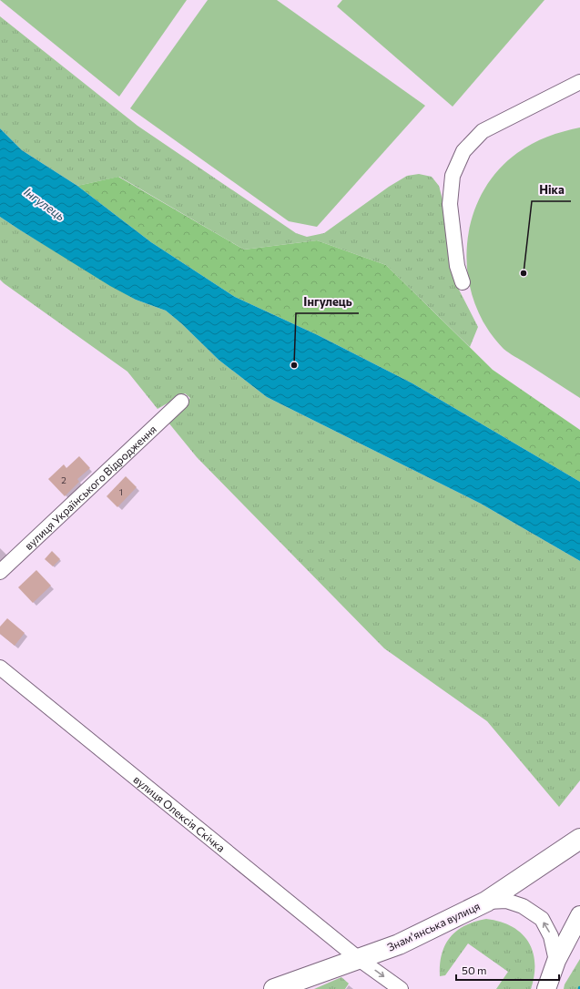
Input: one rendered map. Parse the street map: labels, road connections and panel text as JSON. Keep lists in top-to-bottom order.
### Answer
{
  "streets": {
    "highway": ["Знамʼянська вулиця"],
    "street": ["вулиця Українського Відродження", "вулиця Олексія Скічка"]
  },
  "crossings": [
    ["вулиця Олексія Скічка", "Знамʼянська вулиця"]
  ],
  "water": ["Інгулець"],
  "places": ["Ніка", "Інгулець"],
  "house_numbers": ["2", "1"],
  "scale_bar": "50 m"
}
